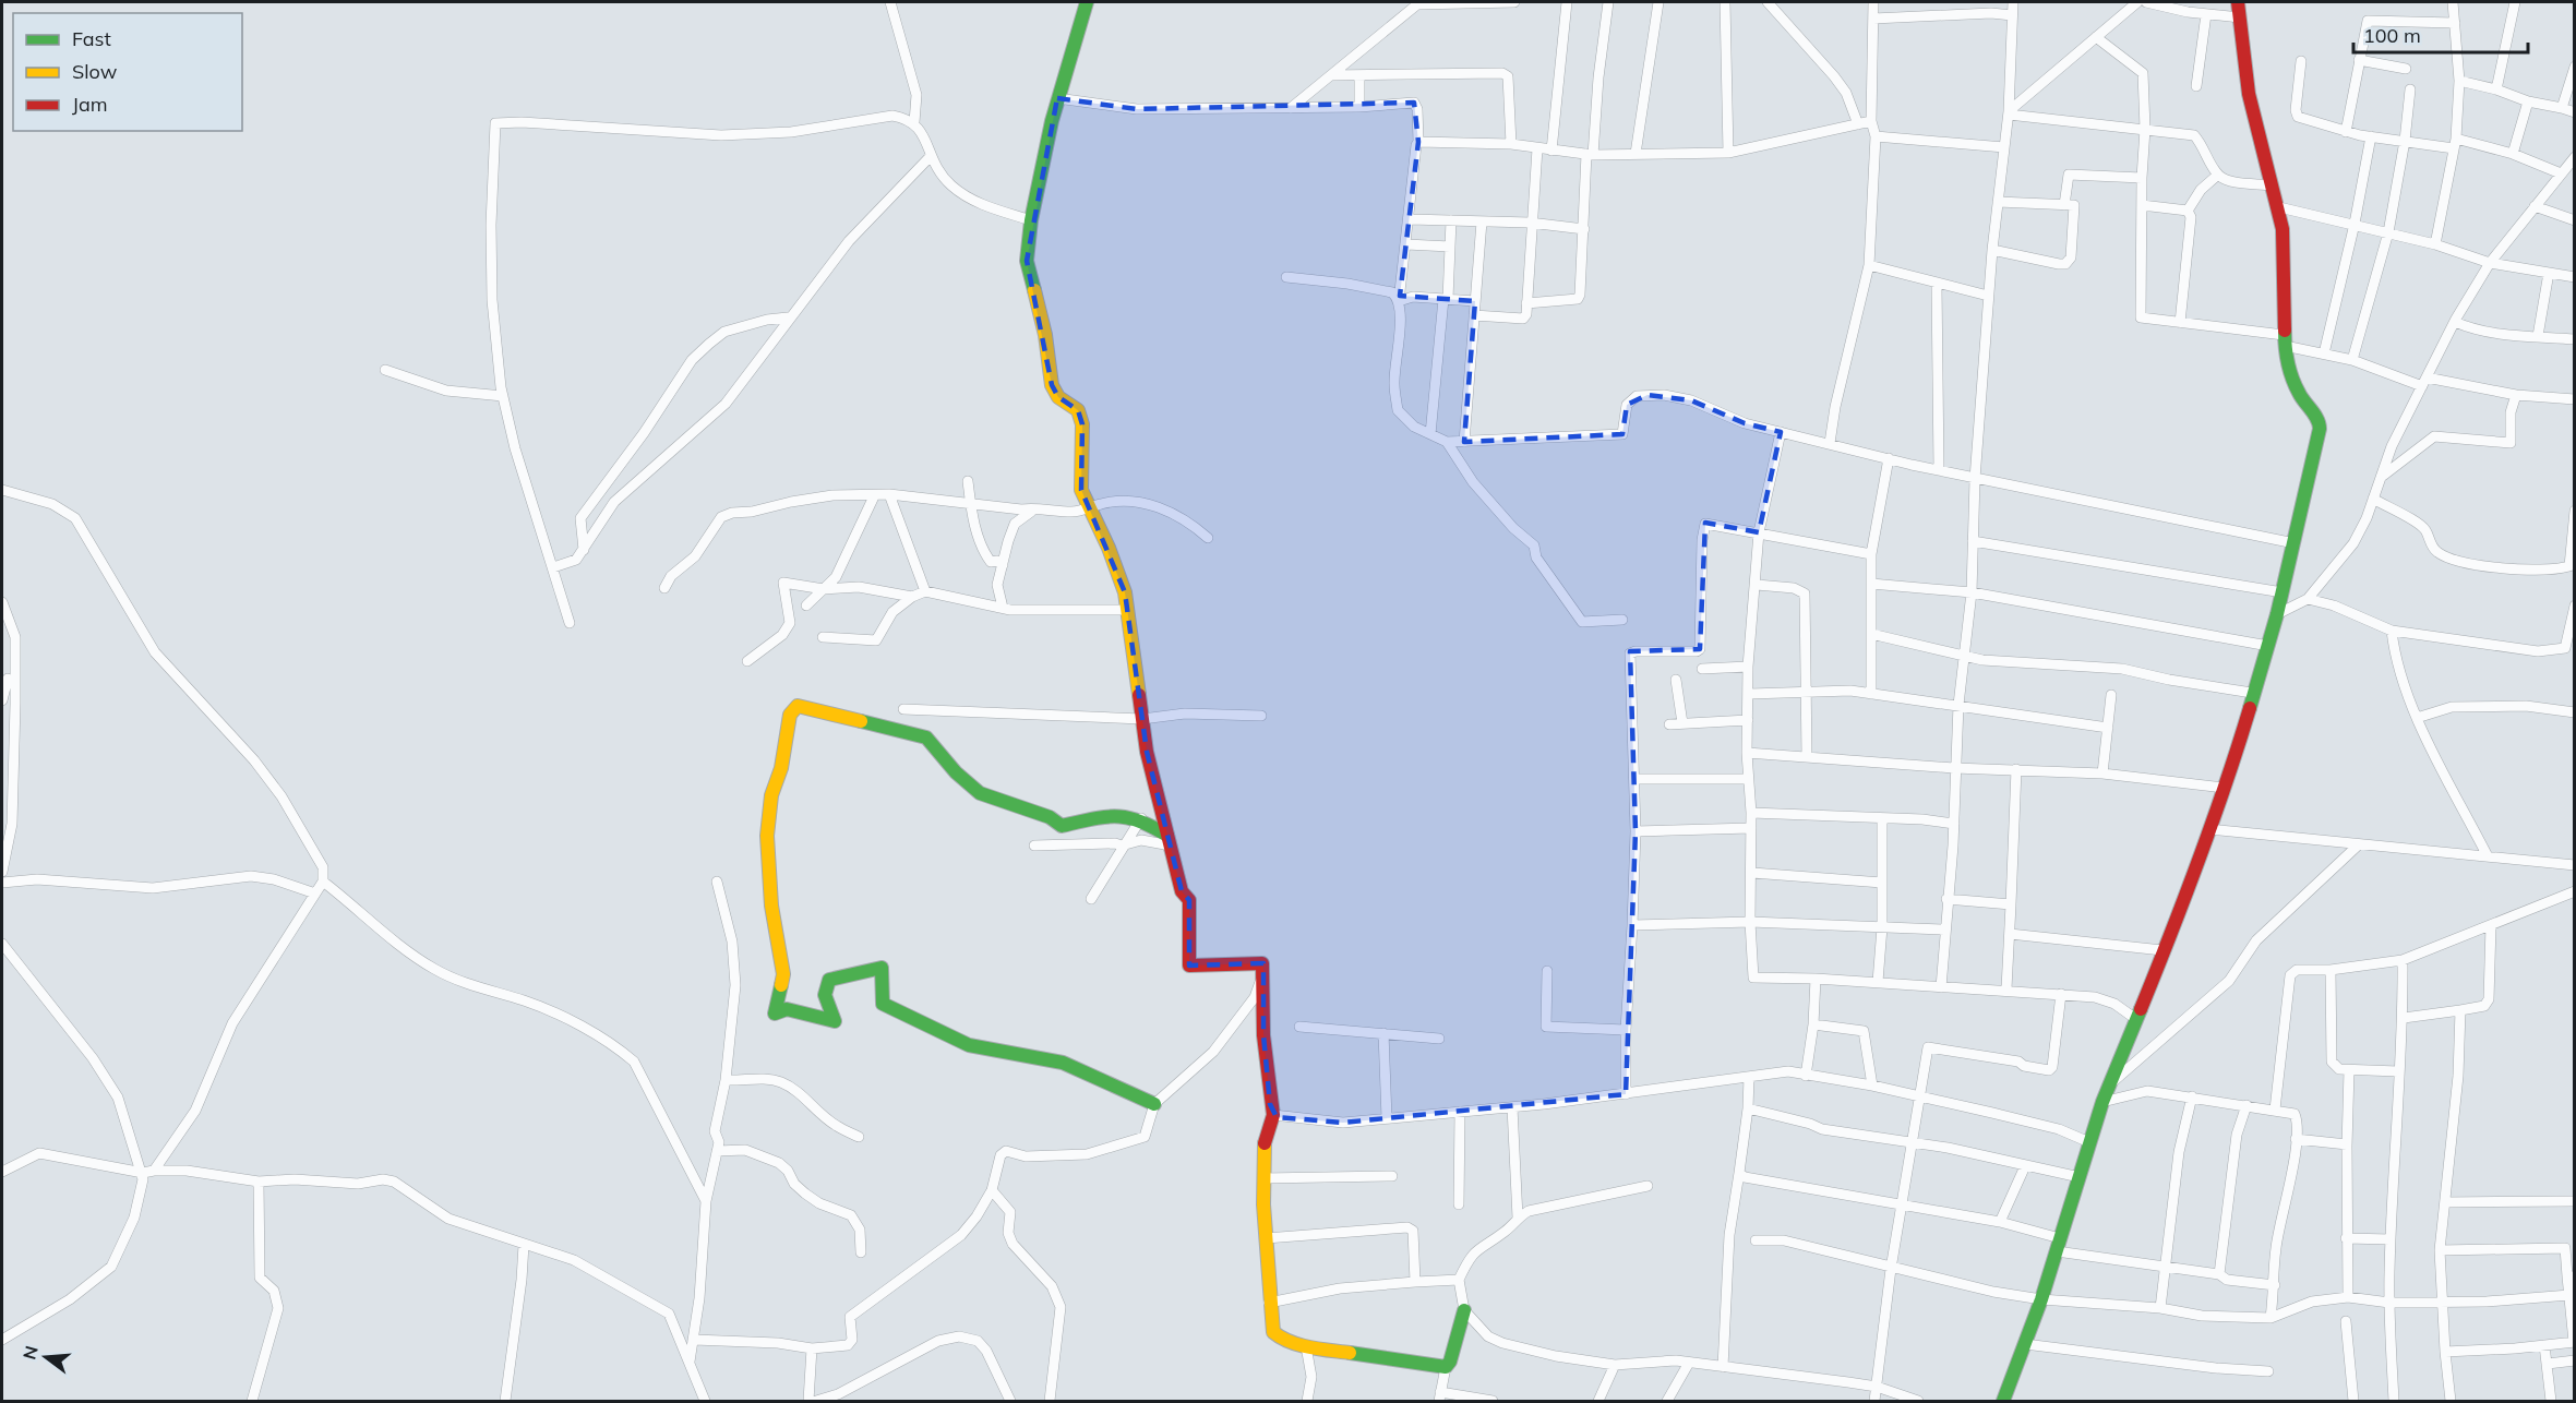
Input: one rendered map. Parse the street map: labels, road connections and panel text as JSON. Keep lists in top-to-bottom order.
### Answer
{
  "legend": ["Fast", "Slow", "Jam"],
  "scale_bar": "100 m",
  "north": "left"
}
